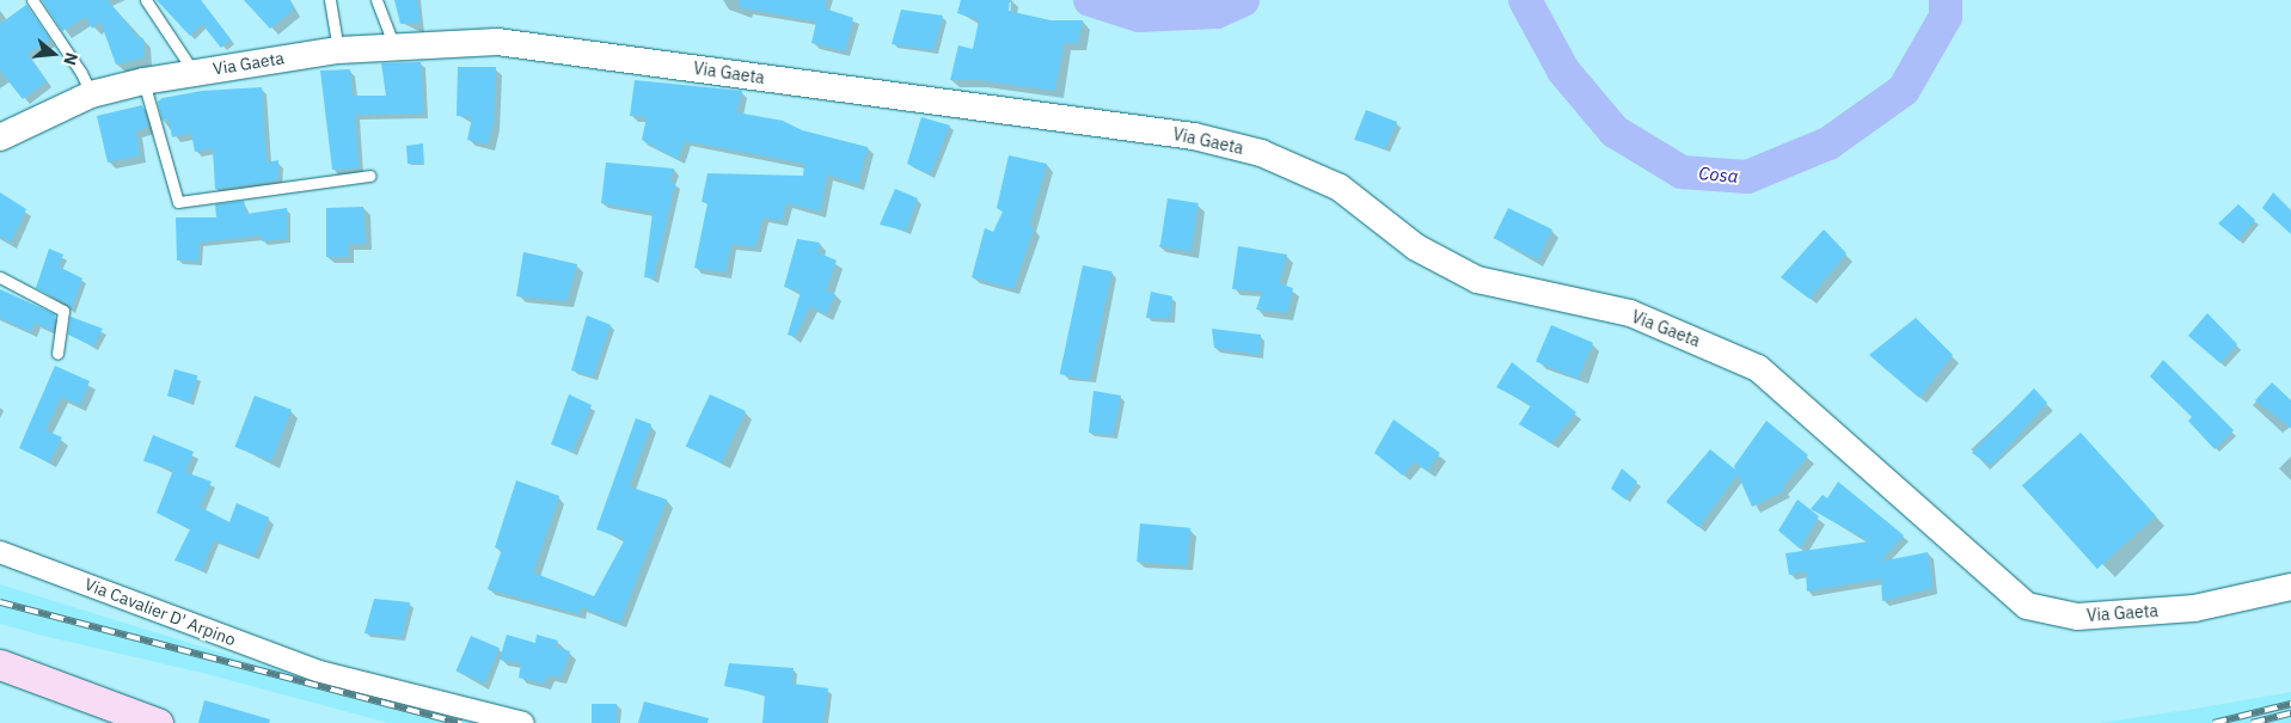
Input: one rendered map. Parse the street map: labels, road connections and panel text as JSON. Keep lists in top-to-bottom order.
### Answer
{
  "streets": {
    "street": ["Via Gaeta", "Via Cavalier D' Arpino"]
  },
  "water": ["Cosa"],
  "north": "right"
}
